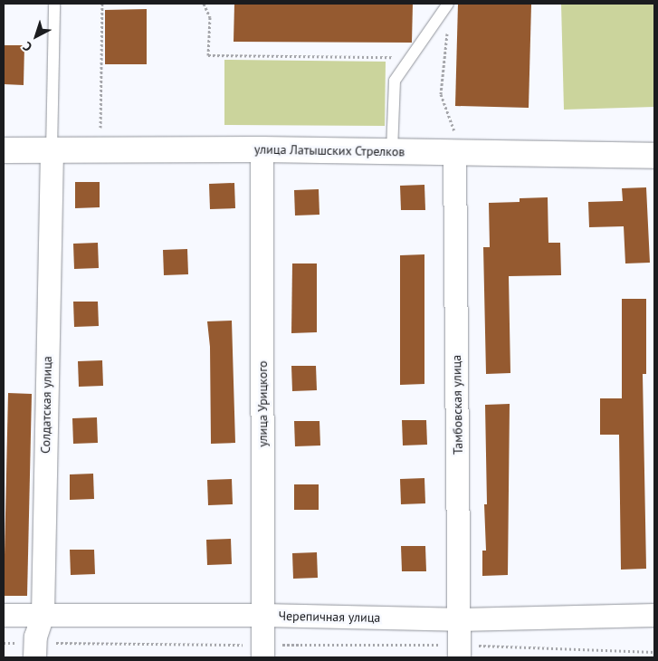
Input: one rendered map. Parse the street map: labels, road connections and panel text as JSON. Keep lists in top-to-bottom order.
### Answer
{
  "streets": {
    "street": [
      "улица Латышских Стрелков",
      "улица Урицкого",
      "Солдатская улица",
      "Тамбовская улица",
      "Черепичная улица"
    ]
  },
  "crossings": [
    ["улица Латышских Стрелков", "улица Урицкого"],
    ["улица Латышских Стрелков", "Солдатская улица"],
    ["улица Латышских Стрелков", "Тамбовская улица"],
    ["улица Урицкого", "Черепичная улица"],
    ["Солдатская улица", "Черепичная улица"],
    ["Тамбовская улица", "Черепичная улица"]
  ],
  "north": "bottom left"
}
